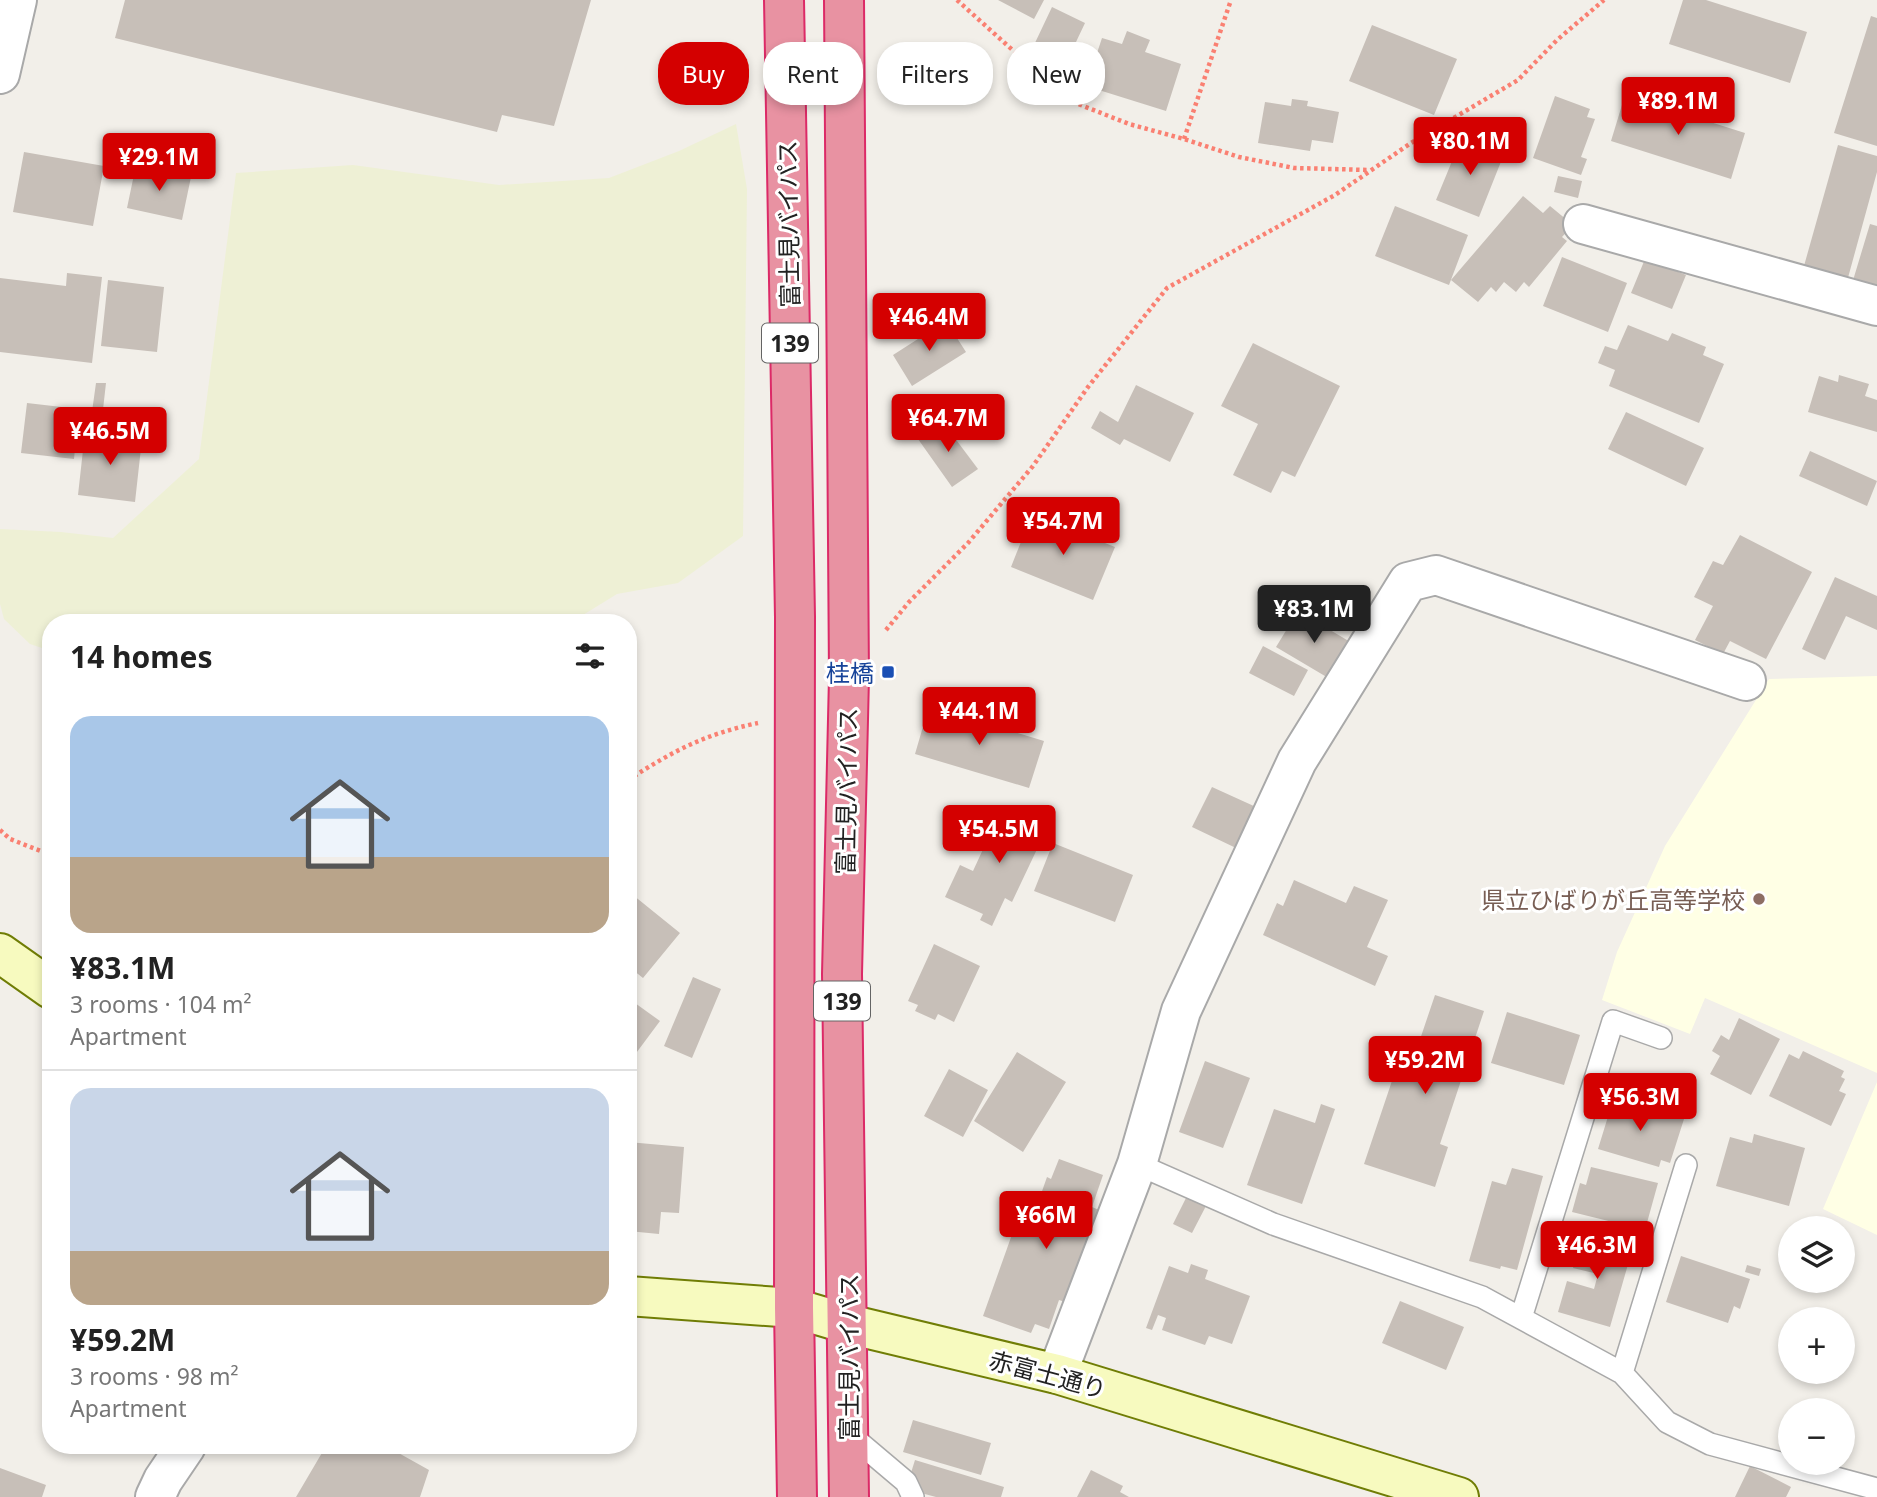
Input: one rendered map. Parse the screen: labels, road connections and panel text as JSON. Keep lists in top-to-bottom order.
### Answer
{
  "streets": {
    "highway": ["富士見バイパス", "139"],
    "street": ["赤富士通り"]
  },
  "crossings": [
    ["富士見バイパス", "赤富士通り"]
  ],
  "places": {
    "transit": ["桂橋"],
    "other": ["県立ひばりが丘高等学校"]
  },
  "page": {
    "chip": [
      "Buy",
      "Rent",
      "Filters",
      "New"
    ],
    "price": [
      "¥89.1M",
      "¥80.1M",
      "¥29.1M",
      "¥46.4M",
      "¥64.7M",
      "¥46.5M",
      "¥54.7M",
      "¥83.1M",
      "¥44.1M",
      "¥54.5M",
      "¥59.2M",
      "¥56.3M",
      "¥66M",
      "¥46.3M"
    ],
    "heading": "14 homes",
    "list": [
      {
        "name": "¥83.1M",
        "note": "3 rooms · 104 m² · Apartment"
      },
      {
        "name": "¥59.2M",
        "note": "3 rooms · 98 m² · Apartment"
      }
    ],
    "map_buttons": ["+", "−"]
  }
}
